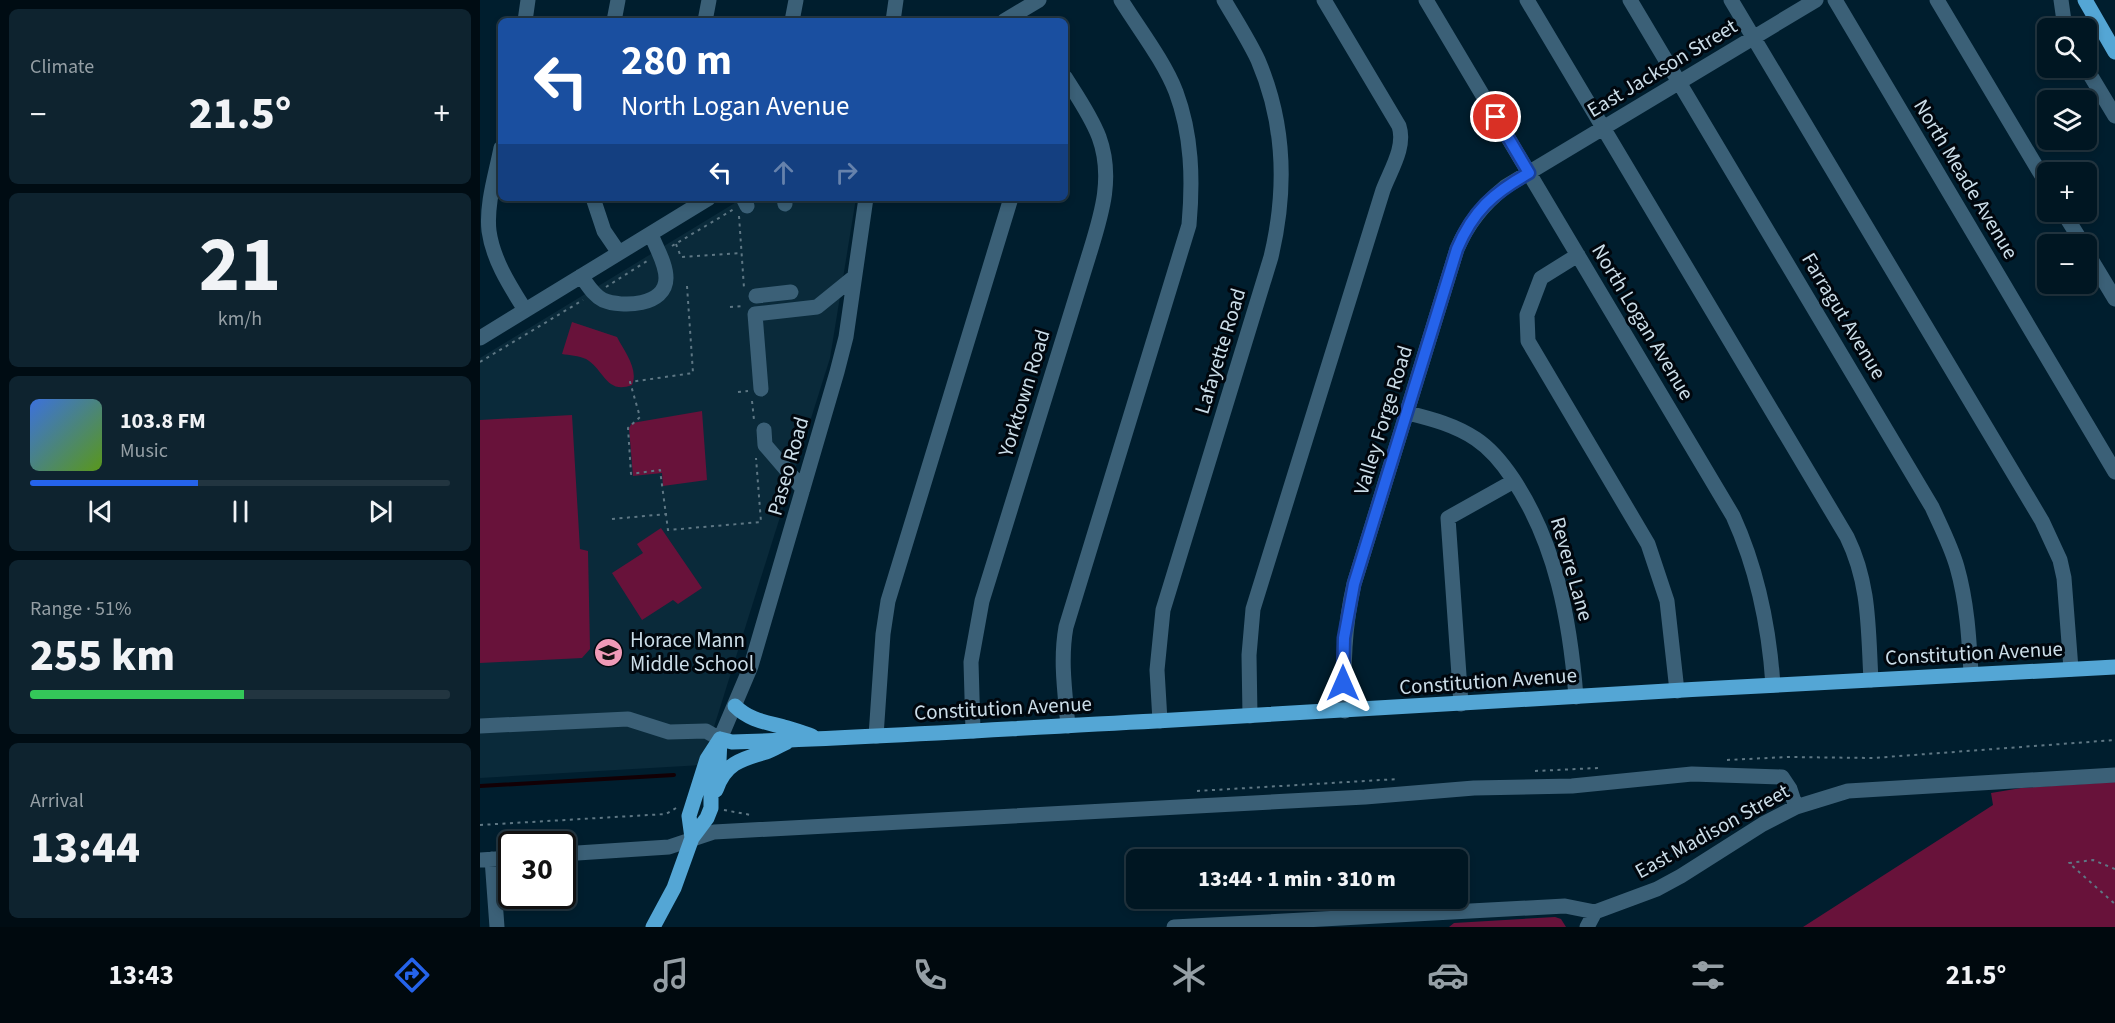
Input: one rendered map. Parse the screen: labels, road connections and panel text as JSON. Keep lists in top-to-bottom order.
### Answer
{
  "streets": {
    "main road": ["Paseo Road", "Constitution Avenue"],
    "street": [
      "East Jackson Street",
      "North Meade Avenue",
      "Farragut Avenue",
      "North Logan Avenue",
      "Lafayette Road",
      "Yorktown Road",
      "Valley Forge Road",
      "Revere Lane",
      "East Madison Street"
    ]
  },
  "crossings": [
    ["East Jackson Street", "Farragut Avenue"],
    ["East Jackson Street", "North Logan Avenue"],
    ["East Jackson Street", "Valley Forge Road"],
    ["Farragut Avenue", "Constitution Avenue"],
    ["North Logan Avenue", "Valley Forge Road"],
    ["North Logan Avenue", "Constitution Avenue"],
    ["Lafayette Road", "Constitution Avenue"],
    ["Yorktown Road", "Constitution Avenue"],
    ["Valley Forge Road", "Revere Lane"],
    ["Valley Forge Road", "Constitution Avenue"],
    ["Paseo Road", "Constitution Avenue"],
    ["Revere Lane", "Constitution Avenue"]
  ],
  "places": {
    "school or university": ["Horace Mann Middle School"]
  },
  "page": {
    "tile": [
      "Climate",
      ["21", "km/h"],
      ["Range · 51%", "255 km"],
      ["Arrival", "13:44"]
    ],
    "map_buttons": ["+", "−"],
    "turn": ["280 m", "North Logan Avenue"],
    "heat": ["−", "21.5°", "+"],
    "song": ["103.8 FM", "Music"],
    "limit": "30",
    "trip": "13:44 · 1 min · 310 m",
    "tabs": ["13:43", "21.5°"]
  }
}
